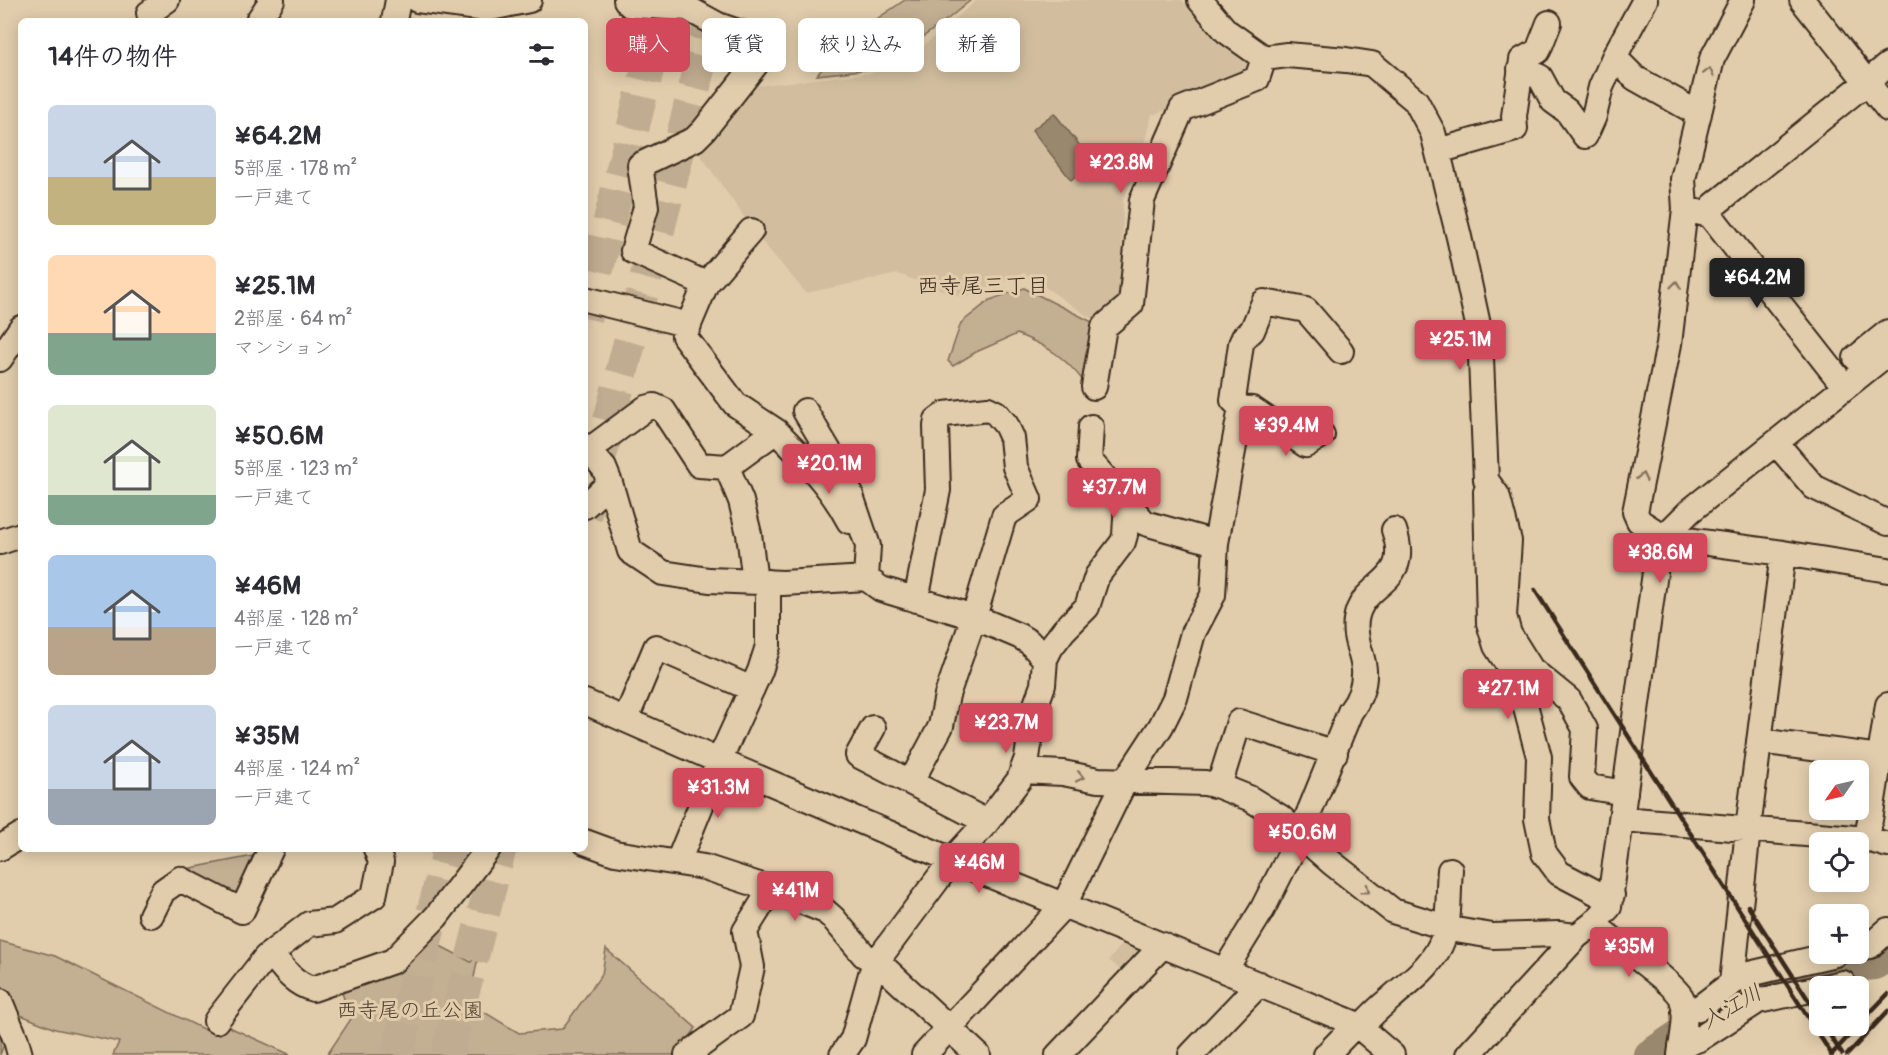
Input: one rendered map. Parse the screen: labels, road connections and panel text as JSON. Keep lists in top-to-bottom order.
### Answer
{
  "districts": ["西寺尾三丁目"],
  "water": ["入江川"],
  "parks": ["西寺尾の丘公園"],
  "north": "bottom left",
  "page": {
    "chip": [
      "購入",
      "賃貸",
      "絞り込み",
      "新着"
    ],
    "heading": "14件の物件",
    "list": [
      {
        "name": "¥64.2M",
        "note": "5部屋 · 178 m² · 一戸建て"
      },
      {
        "name": "¥25.1M",
        "note": "2部屋 · 64 m² · マンション"
      },
      {
        "name": "¥50.6M",
        "note": "5部屋 · 123 m² · 一戸建て"
      },
      {
        "name": "¥46M",
        "note": "4部屋 · 128 m² · 一戸建て"
      },
      {
        "name": "¥35M",
        "note": "4部屋 · 124 m² · 一戸建て"
      }
    ],
    "price": [
      "¥23.8M",
      "¥64.2M",
      "¥25.1M",
      "¥39.4M",
      "¥20.1M",
      "¥37.7M",
      "¥38.6M",
      "¥27.1M",
      "¥23.7M",
      "¥31.3M",
      "¥50.6M",
      "¥46M",
      "¥41M",
      "¥35M"
    ],
    "map_buttons": ["+", "−"]
  }
}
